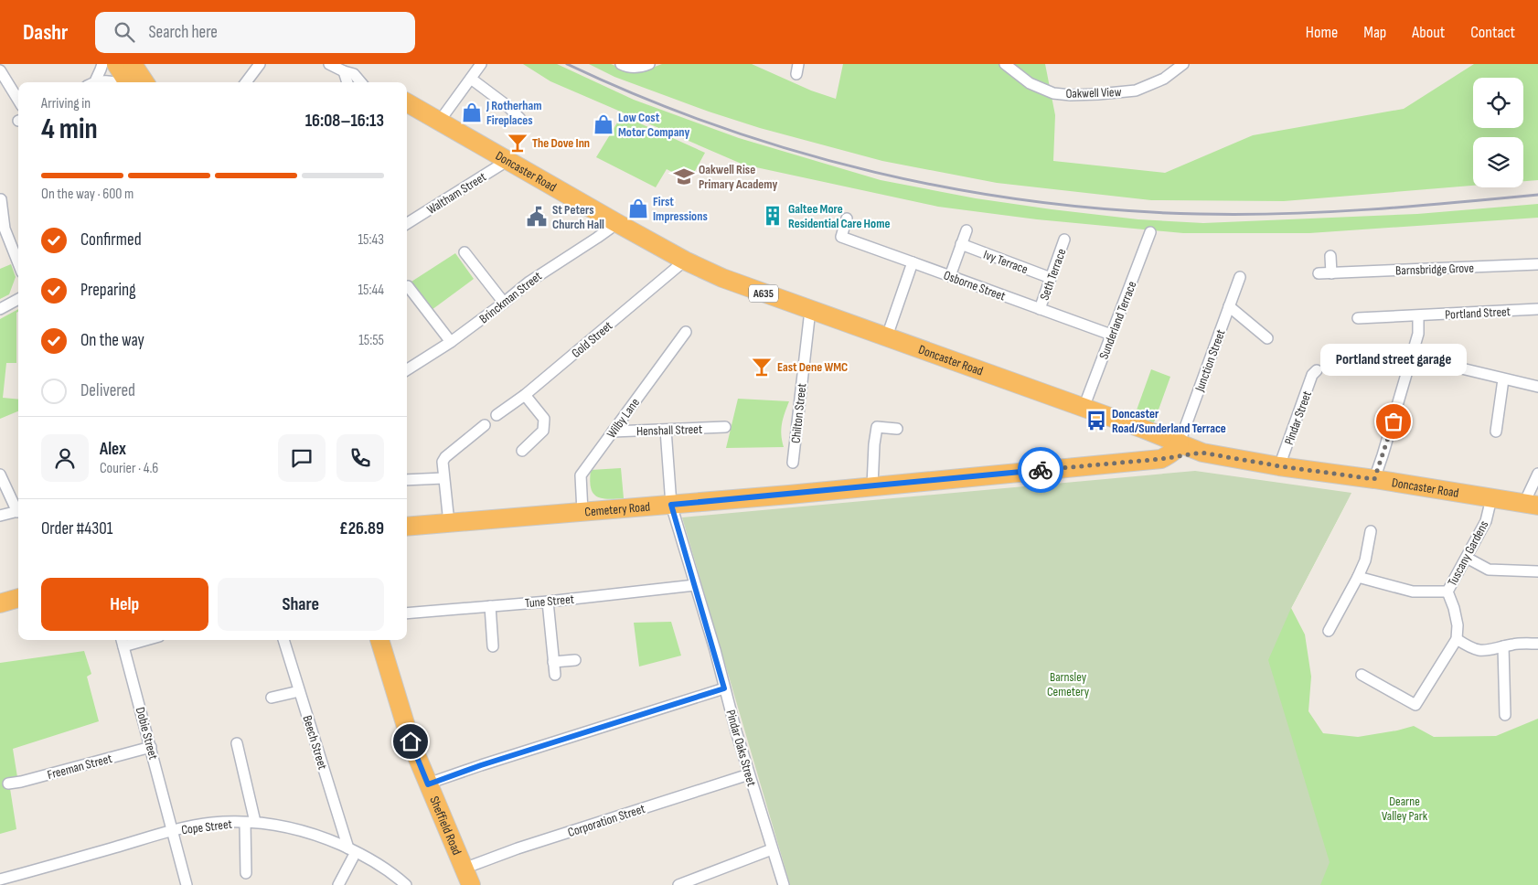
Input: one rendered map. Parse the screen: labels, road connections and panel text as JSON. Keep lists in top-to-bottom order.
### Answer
{
  "streets": {
    "highway": [
      "Doncaster Road",
      "A635",
      "Cemetery Road",
      "Sheffield Road"
    ],
    "street": [
      "Oakwell View",
      "Waltham Street",
      "Ivy Terrace",
      "Barnsbridge Grove",
      "Seth Terrace",
      "Osborne Street",
      "Brinckman Street",
      "Portland Street",
      "Sunderland Terrace",
      "Gold Street",
      "Junction Street",
      "Chilton Street",
      "Wilby Lane",
      "Pindar Street",
      "Henshall Street",
      "Tuscany Gardens",
      "Tune Street",
      "Dobie Street",
      "Beech Street",
      "Pindar Oaks Street",
      "Freeman Street",
      "Corporation Street",
      "Cope Street"
    ]
  },
  "crossings": [
    ["Doncaster Road", "Waltham Street"],
    ["Doncaster Road", "Brinckman Street"],
    ["Doncaster Road", "Sunderland Terrace"],
    ["Doncaster Road", "Gold Street"],
    ["Doncaster Road", "Junction Street"],
    ["Doncaster Road", "Chilton Street"],
    ["Doncaster Road", "Pindar Street"],
    ["Doncaster Road", "Cemetery Road"],
    ["Doncaster Road", "Tuscany Gardens"],
    ["Ivy Terrace", "Seth Terrace"],
    ["Seth Terrace", "Osborne Street"],
    ["Osborne Street", "Sunderland Terrace"],
    ["Wilby Lane", "Henshall Street"],
    ["Wilby Lane", "Cemetery Road"],
    ["Henshall Street", "Pindar Oaks Street"],
    ["Cemetery Road", "Pindar Oaks Street"],
    ["Tune Street", "Pindar Oaks Street"],
    ["Dobie Street", "Freeman Street"],
    ["Dobie Street", "Cope Street"],
    ["Beech Street", "Cope Street"],
    ["Pindar Oaks Street", "Corporation Street"],
    ["Corporation Street", "Sheffield Road"]
  ],
  "parks": ["Barnsley Cemetery", "Dearne Valley Park"],
  "places": {
    "shop": ["J Rotherham Fireplaces", "Low Cost Motor Company", "First Impressions"],
    "bar": ["The Dove Inn", "East Dene WMC"],
    "school or university": ["Oakwell Rise Primary Academy"],
    "building": ["Galtee More Residential Care Home"],
    "public building": ["St Peters Church Hall"],
    "bus stop": ["Doncaster Road/Sunderland Terrace"],
    "other": ["Portland street garage"]
  },
  "page": {
    "header": "Dashr",
    "search": "Search here",
    "nav": [
      "Home",
      "Map",
      "About",
      "Contact"
    ],
    "heading": ["4 min", "Arriving in", "16:08–16:13"],
    "panel": [
      "Alex",
      "Courier · 4.6",
      "Order #4301",
      "£26.89"
    ],
    "bar": "On the way · 600 m",
    "list": [
      ["Confirmed", "15:43"],
      ["Preparing", "15:44"],
      ["On the way", "15:55"],
      "Delivered"
    ],
    "bubble": "Portland street garage",
    "buttons": ["Help", "Share"]
  }
}
